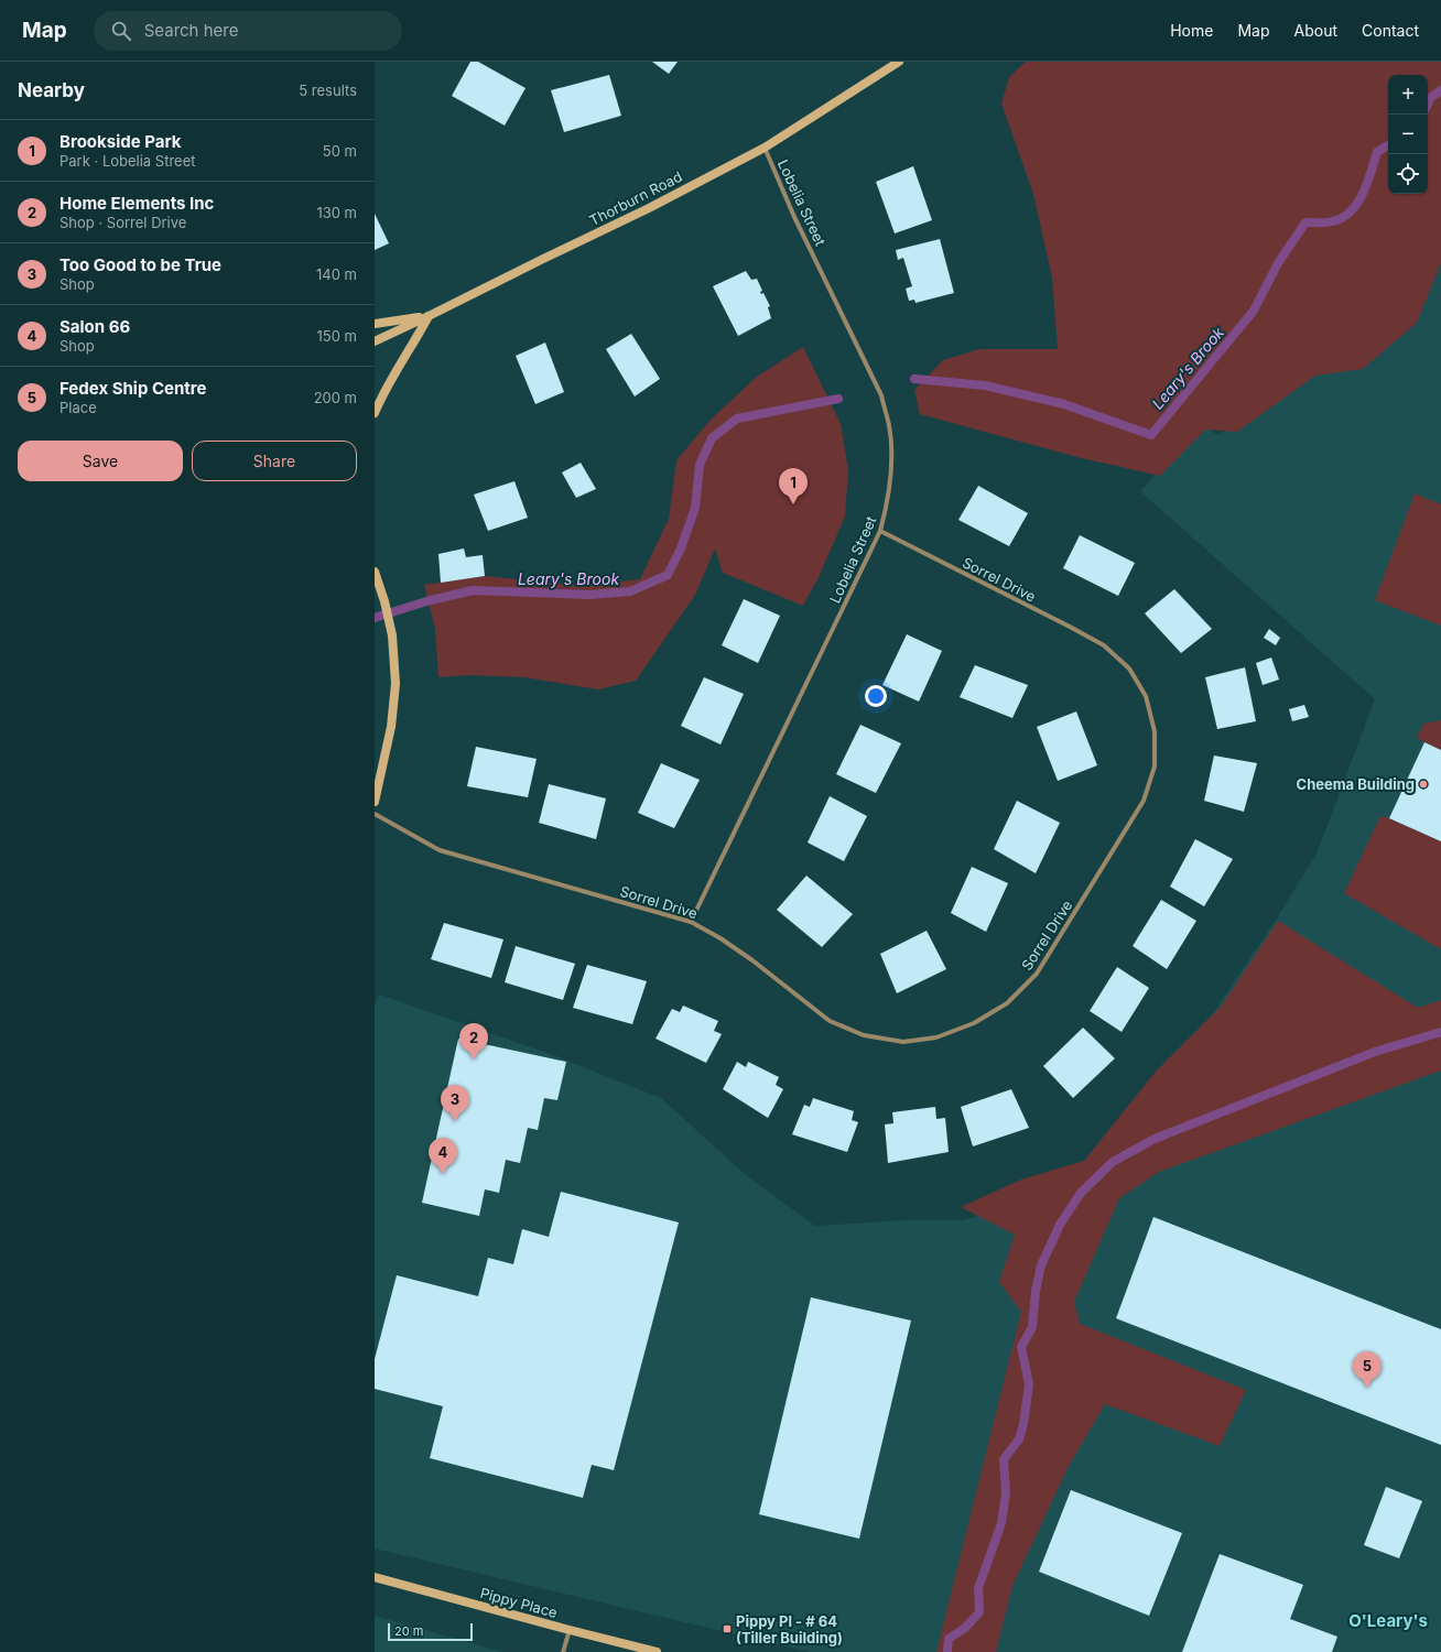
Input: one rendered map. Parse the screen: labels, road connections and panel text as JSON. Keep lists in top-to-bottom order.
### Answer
{
  "streets": {
    "main road": ["Thorburn Road", "Pippy Place"],
    "street": ["Lobelia Street", "Sorrel Drive"]
  },
  "crossings": [
    ["Thorburn Road", "Lobelia Street"],
    ["Lobelia Street", "Sorrel Drive"]
  ],
  "districts": ["O'Leary's"],
  "water": ["Leary's Brook"],
  "places": {
    "other": ["Cheema Building"],
    "transit": ["Pippy Pl - # 64 (Tiller Building)"]
  },
  "scale_bar": "20 m",
  "page": {
    "header": "Map",
    "search": "Search here",
    "nav": [
      "Home",
      "Map",
      "About",
      "Contact"
    ],
    "heading": ["Nearby", "5 results"],
    "map_buttons": ["+", "−"],
    "list": [
      {
        "mark": "1",
        "name": "Brookside Park",
        "note": "Park · Lobelia Street",
        "value": "50 m"
      },
      {
        "mark": "2",
        "name": "Home Elements Inc",
        "note": "Shop · Sorrel Drive",
        "value": "130 m"
      },
      {
        "mark": "3",
        "name": "Too Good to be True",
        "note": "Shop",
        "value": "140 m"
      },
      {
        "mark": "4",
        "name": "Salon 66",
        "note": "Shop",
        "value": "150 m"
      },
      {
        "mark": "5",
        "name": "Fedex Ship Centre",
        "note": "Place",
        "value": "200 m"
      }
    ],
    "buttons": ["Save", "Share"],
    "pins": [
      "1",
      "2",
      "3",
      "4",
      "5"
    ],
    "scale": "20 m"
  }
}
